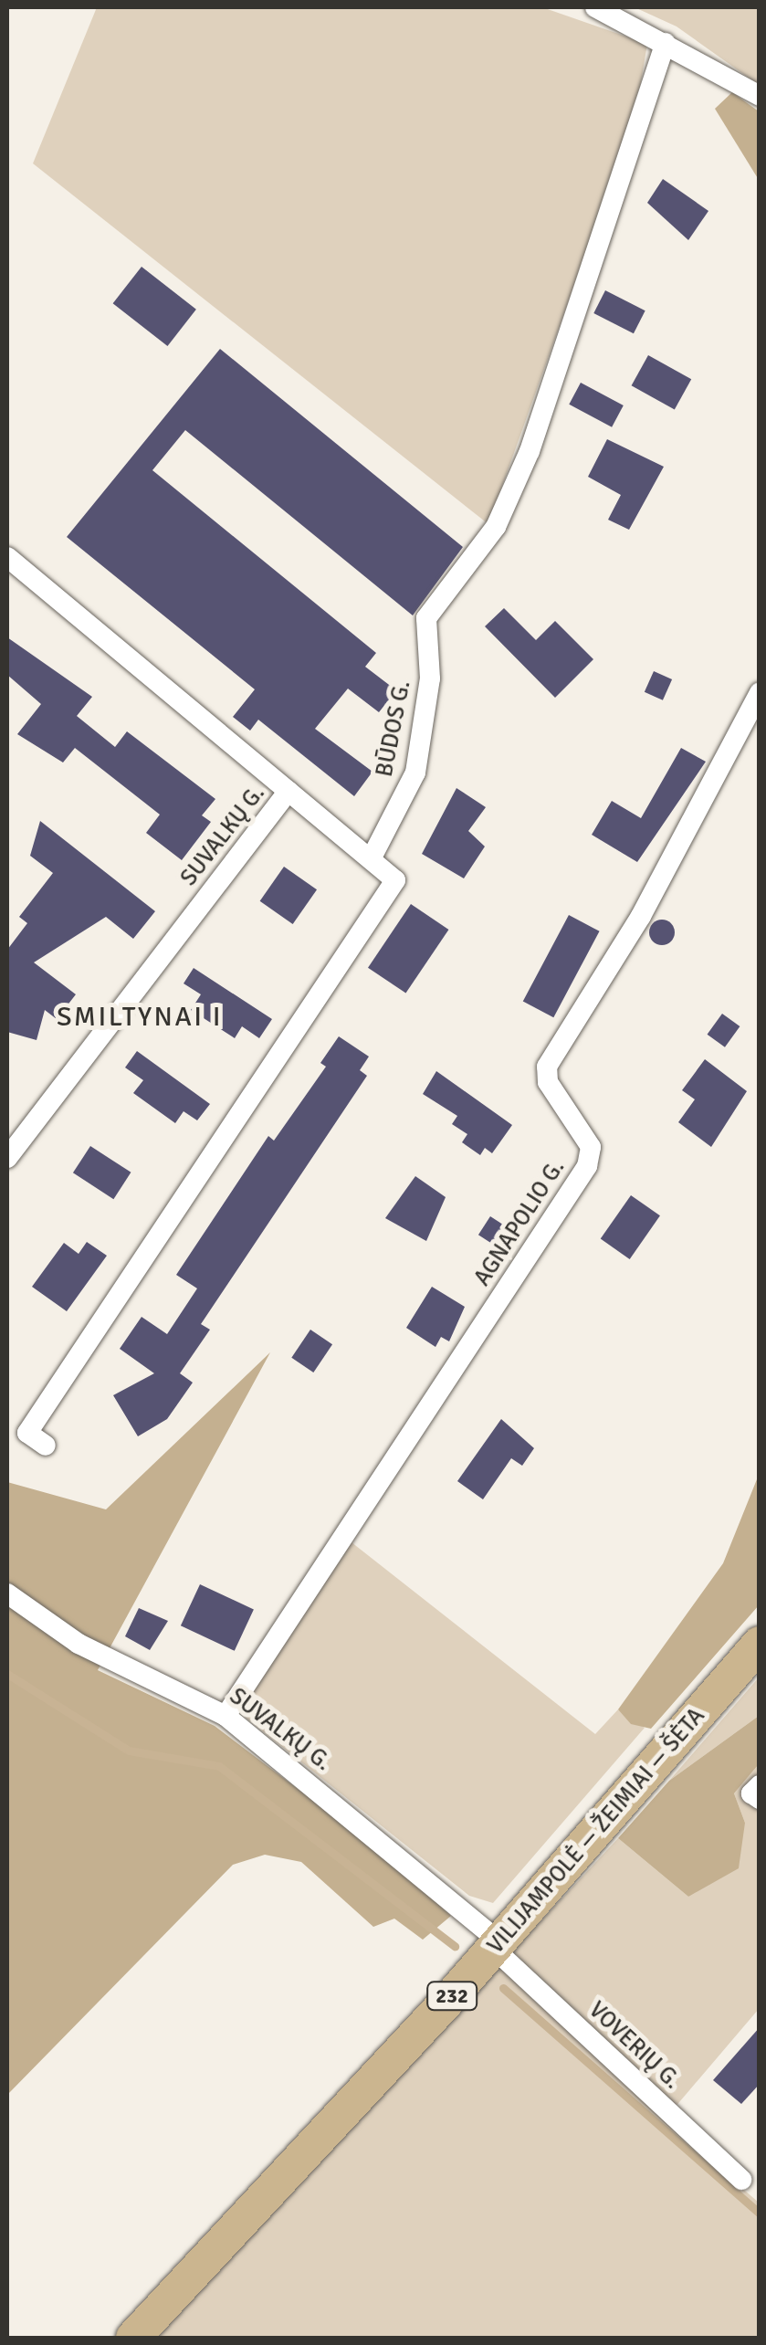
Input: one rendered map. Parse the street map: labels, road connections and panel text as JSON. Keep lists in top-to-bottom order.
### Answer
{
  "streets": {
    "main road": ["VILIJAMPOLĖ — ŽEIMIAI — ŠĖTA", "232"],
    "street": [
      "BŪDOS G.",
      "SUVALKŲ G.",
      "AGNAPOLIO G.",
      "VOVERIŲ G."
    ]
  },
  "crossings": [
    ["SUVALKŲ G.", "AGNAPOLIO G."],
    ["SUVALKŲ G.", "VILIJAMPOLĖ — ŽEIMIAI — ŠĖTA"],
    ["SUVALKŲ G.", "VOVERIŲ G."],
    ["VILIJAMPOLĖ — ŽEIMIAI — ŠĖTA", "VOVERIŲ G."]
  ],
  "districts": ["SMILTYNAI I"]
}
